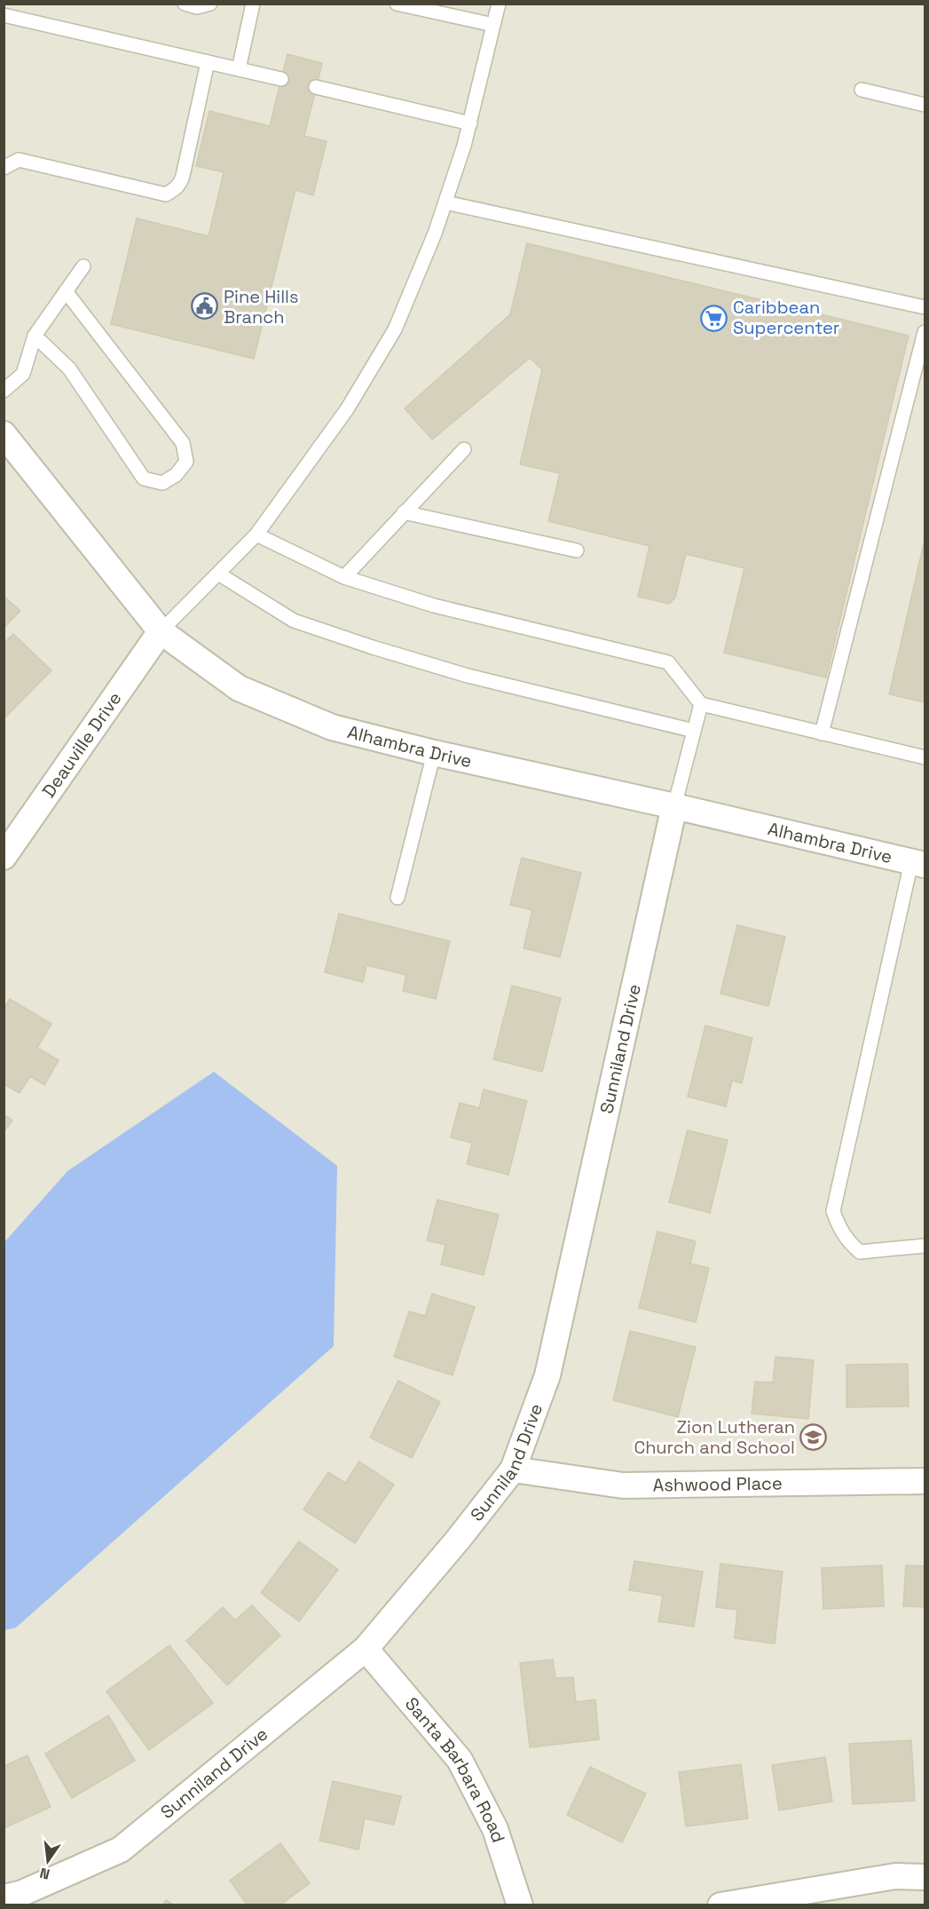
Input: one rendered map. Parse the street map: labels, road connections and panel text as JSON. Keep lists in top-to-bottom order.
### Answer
{
  "streets": {
    "street": [
      "Deauville Drive",
      "Alhambra Drive",
      "Sunniland Drive",
      "Ashwood Place",
      "Santa Barbara Road"
    ]
  },
  "crossings": [
    ["Deauville Drive", "Alhambra Drive"],
    ["Alhambra Drive", "Sunniland Drive"],
    ["Sunniland Drive", "Ashwood Place"],
    ["Sunniland Drive", "Santa Barbara Road"]
  ],
  "places": {
    "public building": ["Pine Hills Branch"],
    "supermarket": ["Caribbean Supercenter"],
    "school or university": ["Zion Lutheran Church and School"]
  },
  "north": "bottom"
}
